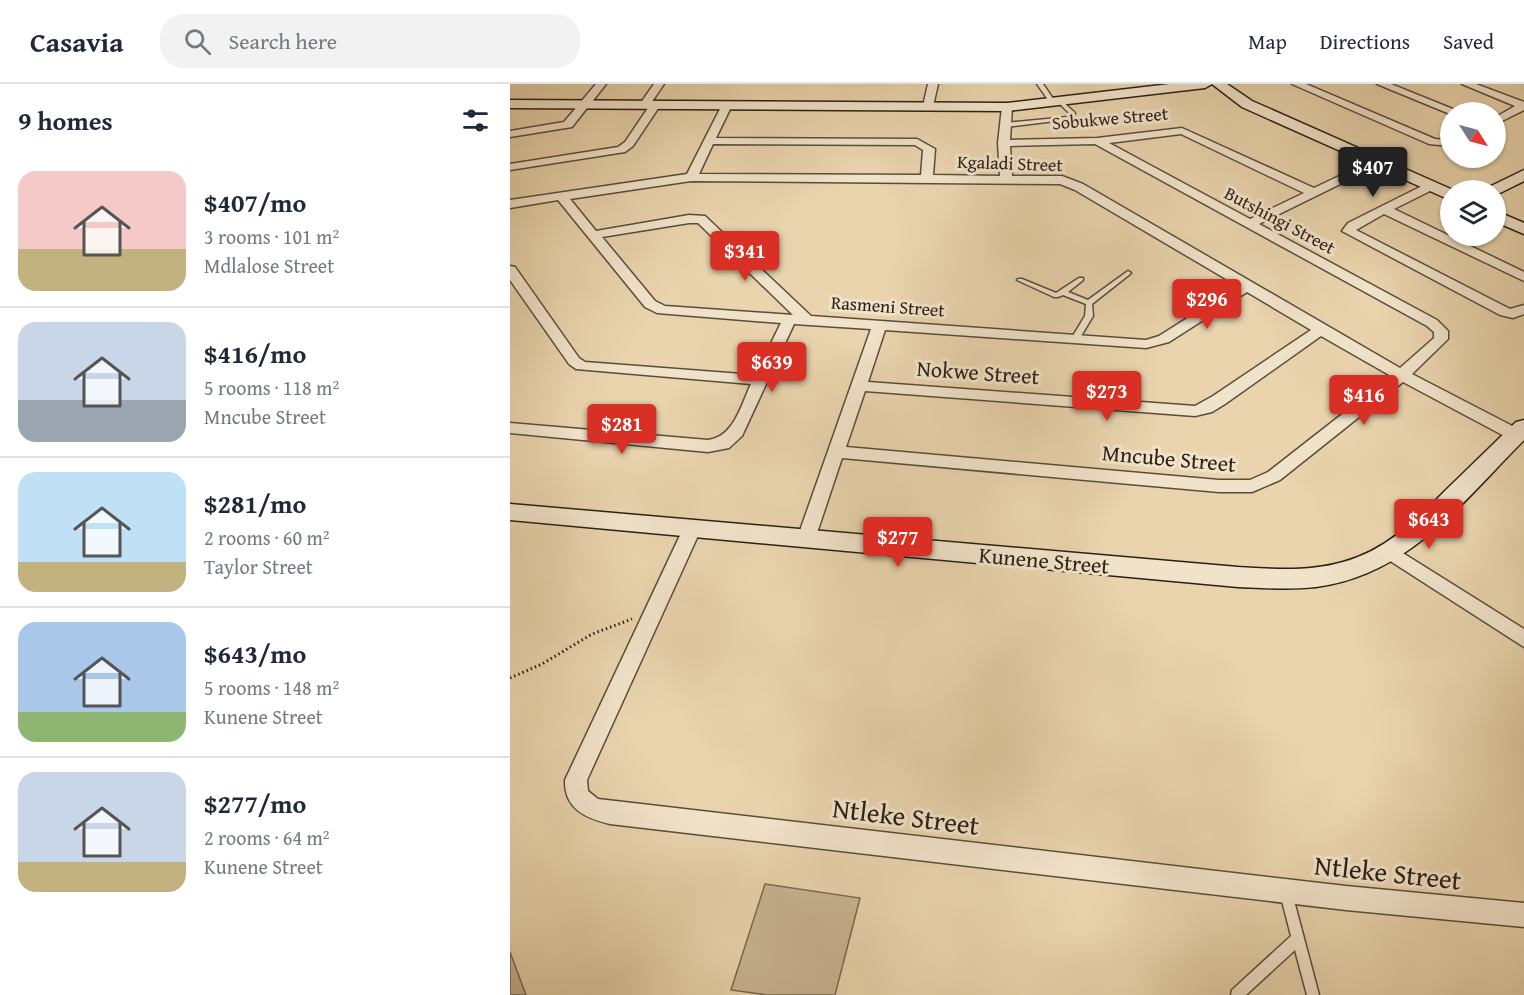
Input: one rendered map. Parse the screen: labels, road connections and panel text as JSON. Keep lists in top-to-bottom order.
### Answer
{
  "streets": {
    "street": [
      "Sobukwe Street",
      "Kgaladi Street",
      "Butshingi Street",
      "Rasmeni Street",
      "Nokwe Street",
      "Mncube Street",
      "Kunene Street",
      "Ntleke Street"
    ]
  },
  "crossings": [
    ["Sobukwe Street", "Butshingi Street"],
    ["Kgaladi Street", "Rasmeni Street"],
    ["Kgaladi Street", "Nokwe Street"],
    ["Kgaladi Street", "Mncube Street"],
    ["Kgaladi Street", "Kunene Street"],
    ["Butshingi Street", "Mncube Street"],
    ["Kunene Street", "Ntleke Street"]
  ],
  "north": "bottom right",
  "page": {
    "header": "Casavia",
    "search": "Search here",
    "nav": ["Map", "Directions", "Saved"],
    "heading": "9 homes",
    "price": [
      "$407",
      "$341",
      "$296",
      "$639",
      "$273",
      "$416",
      "$281",
      "$643",
      "$277"
    ],
    "list": [
      {
        "name": "$407/mo",
        "note": "3 rooms · 101 m² · Mdlalose Street"
      },
      {
        "name": "$416/mo",
        "note": "5 rooms · 118 m² · Mncube Street"
      },
      {
        "name": "$281/mo",
        "note": "2 rooms · 60 m² · Taylor Street"
      },
      {
        "name": "$643/mo",
        "note": "5 rooms · 148 m² · Kunene Street"
      },
      {
        "name": "$277/mo",
        "note": "2 rooms · 64 m² · Kunene Street"
      }
    ]
  }
}
